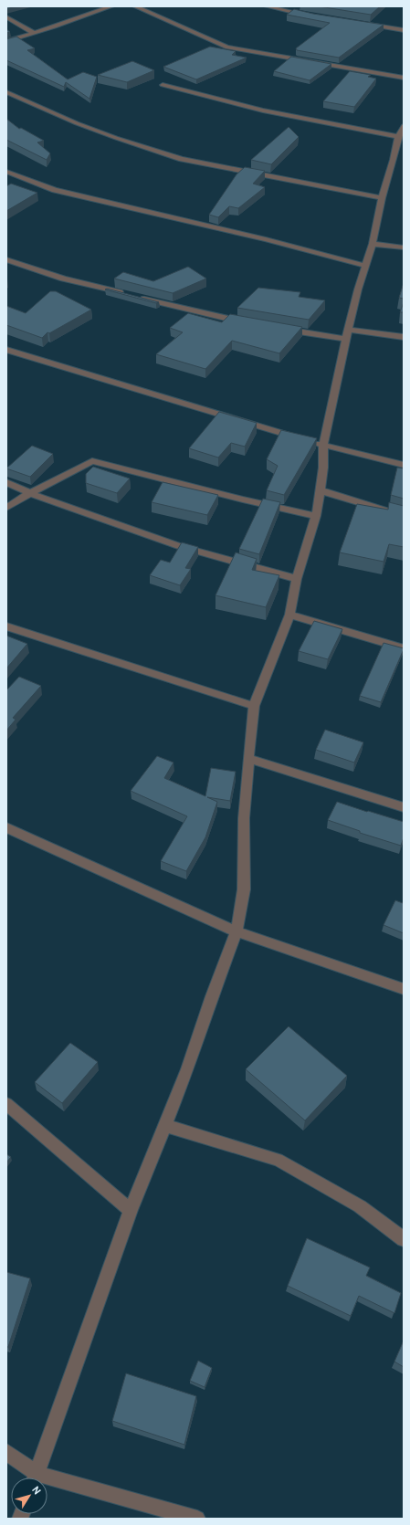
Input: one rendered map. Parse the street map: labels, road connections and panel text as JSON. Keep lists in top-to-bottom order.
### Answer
{
  "north": "top right"
}
